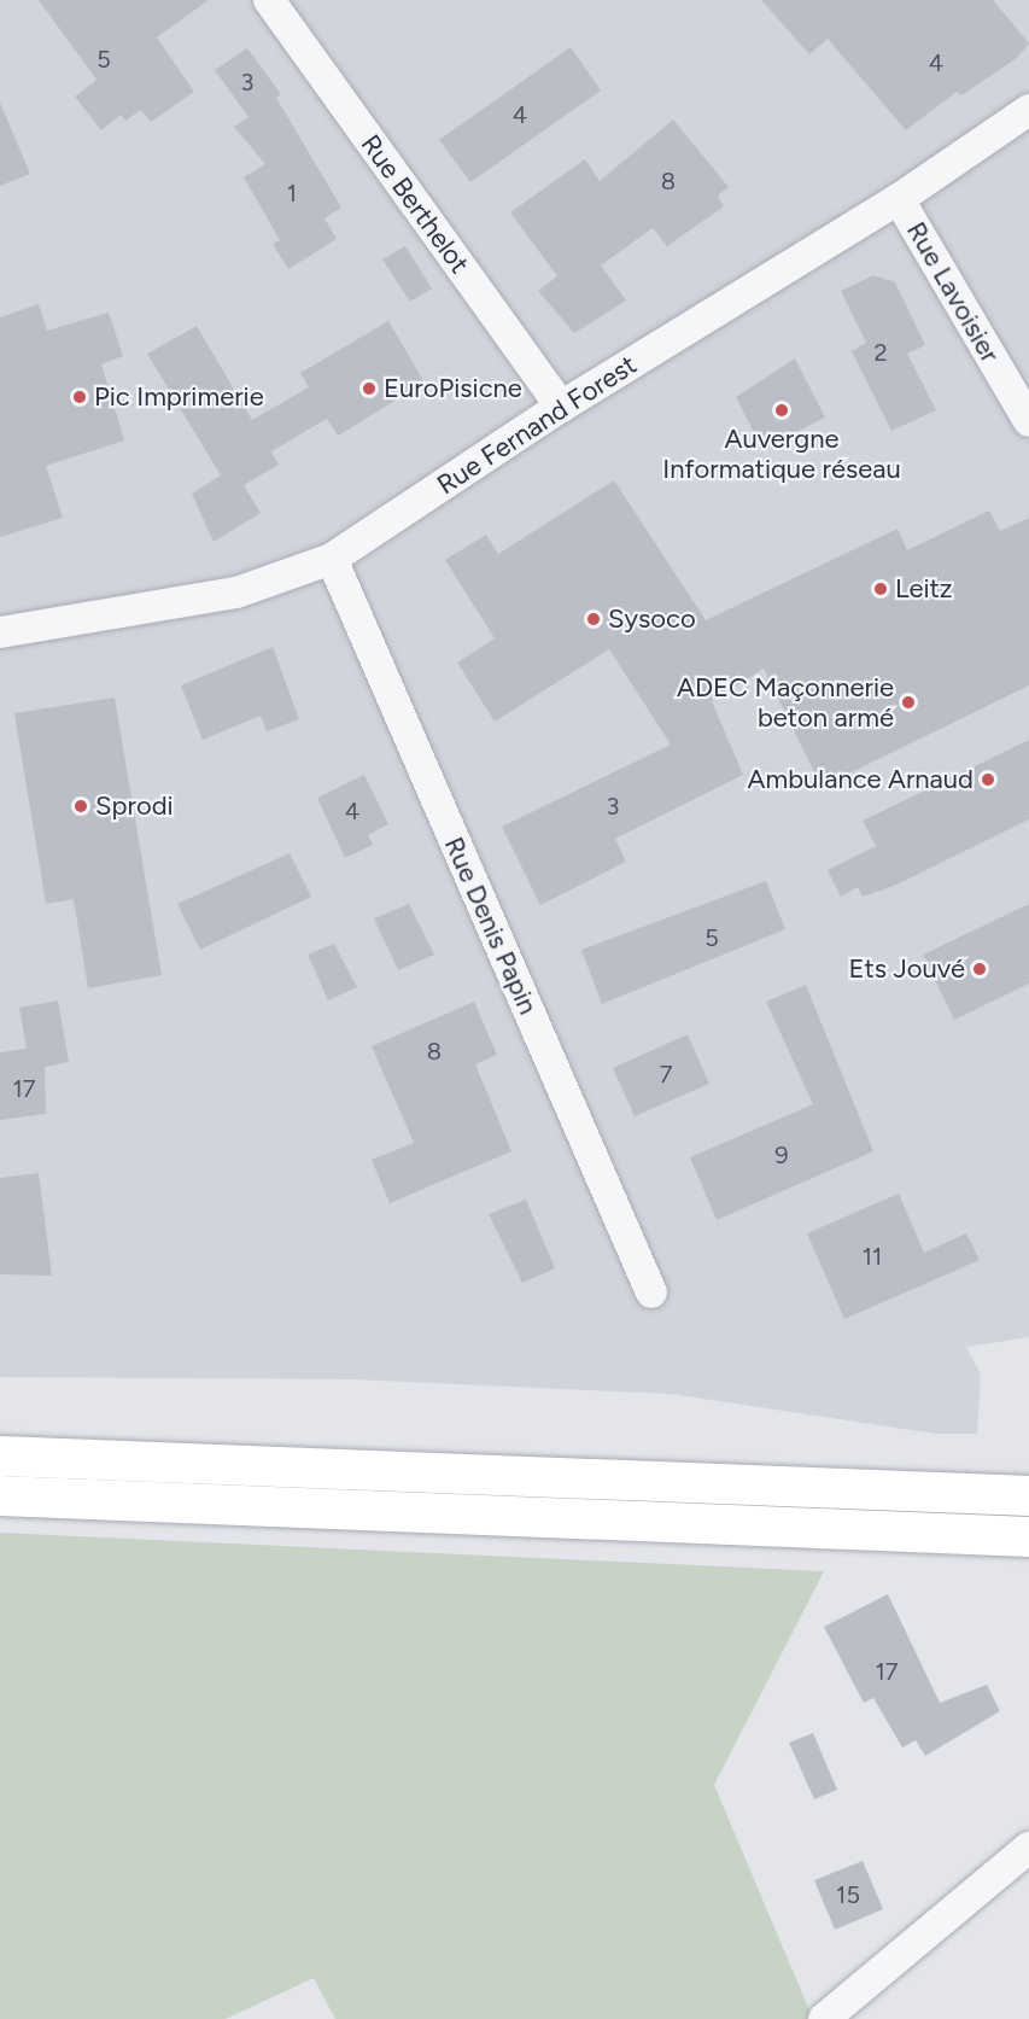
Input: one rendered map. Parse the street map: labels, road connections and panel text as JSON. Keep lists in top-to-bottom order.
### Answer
{
  "streets": {
    "street": [
      "Rue Berthelot",
      "Rue Lavoisier",
      "Rue Fernand Forest",
      "Rue Denis Papin"
    ]
  },
  "crossings": [
    ["Rue Berthelot", "Rue Fernand Forest"],
    ["Rue Lavoisier", "Rue Fernand Forest"],
    ["Rue Fernand Forest", "Rue Denis Papin"]
  ],
  "places": [
    "EuroPisicne",
    "Pic Imprimerie",
    "Auvergne Informatique réseau",
    "Leitz",
    "Sysoco",
    "ADEC Maçonnerie beton armé",
    "Ambulance Arnaud",
    "Sprodi",
    "Ets Jouvé"
  ],
  "house_numbers": [
    "5",
    "4",
    "3",
    "4",
    "8",
    "1",
    "2",
    "3",
    "4",
    "5",
    "8",
    "7",
    "17",
    "9",
    "11",
    "17",
    "15"
  ]
}
